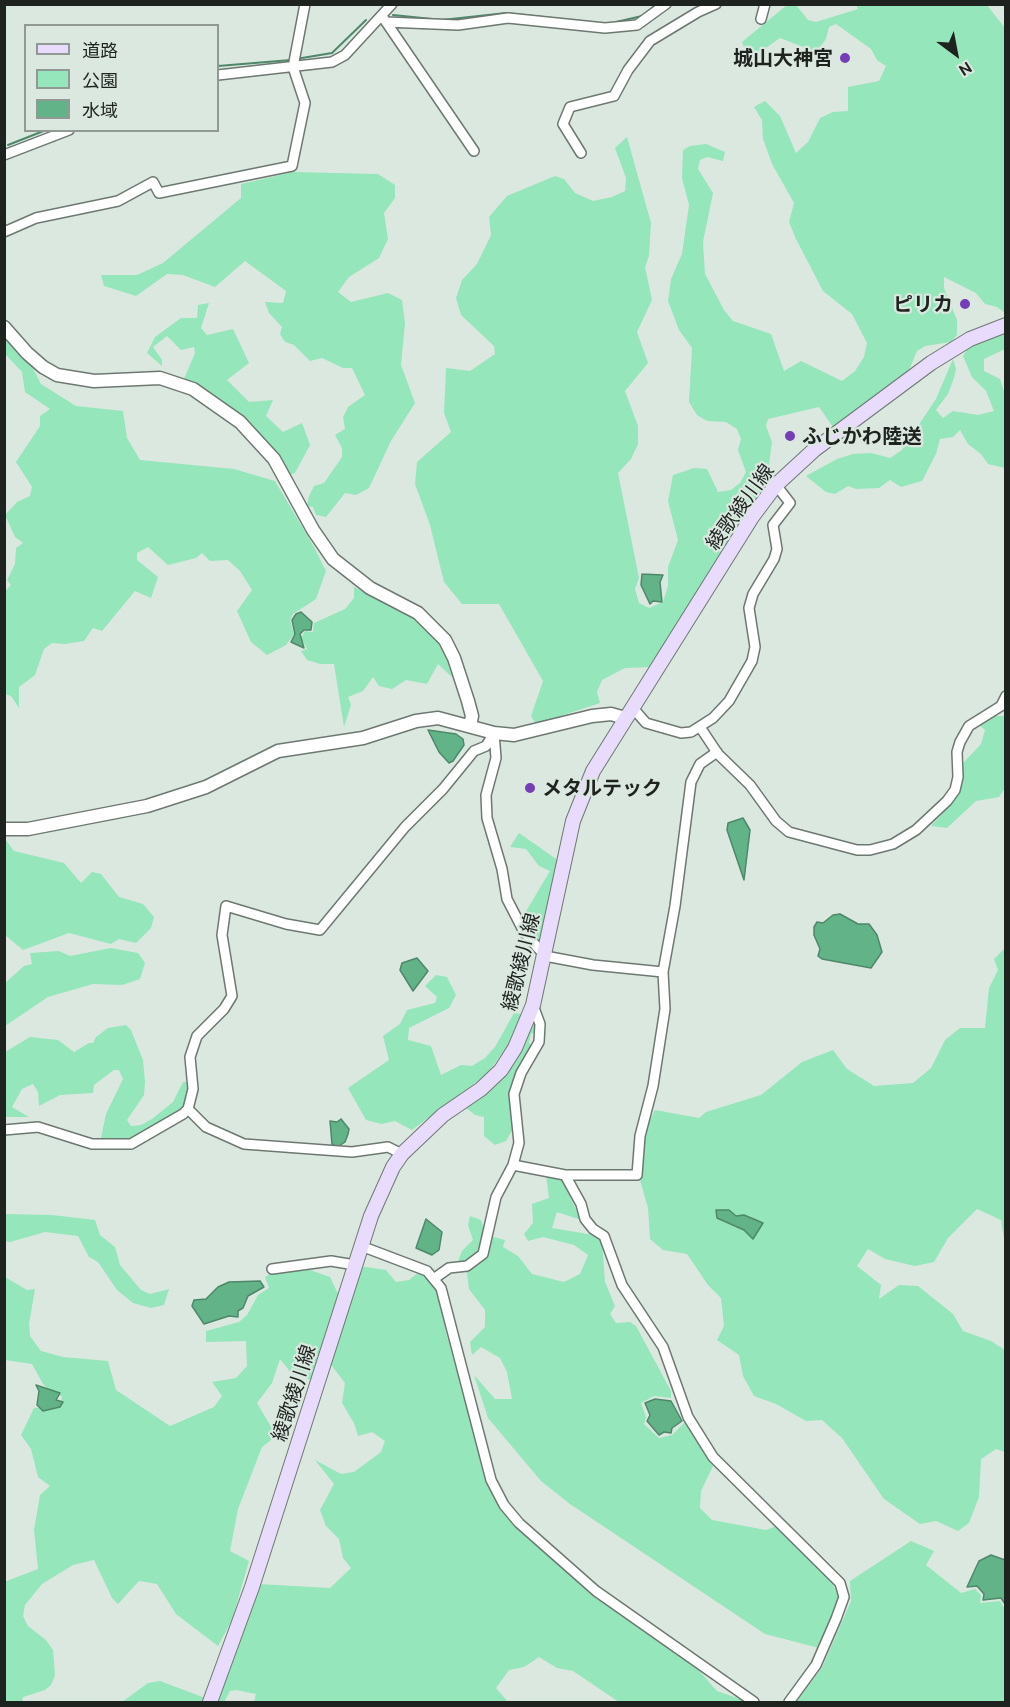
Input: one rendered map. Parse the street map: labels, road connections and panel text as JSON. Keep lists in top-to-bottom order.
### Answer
{
  "streets": {
    "main road": ["綾歌綾川線"]
  },
  "places": [
    "城山大神宮",
    "ピリカ",
    "ふじかわ陸送",
    "メタルテック"
  ],
  "legend": ["道路", "公園", "水域"],
  "north": "bottom right"
}
